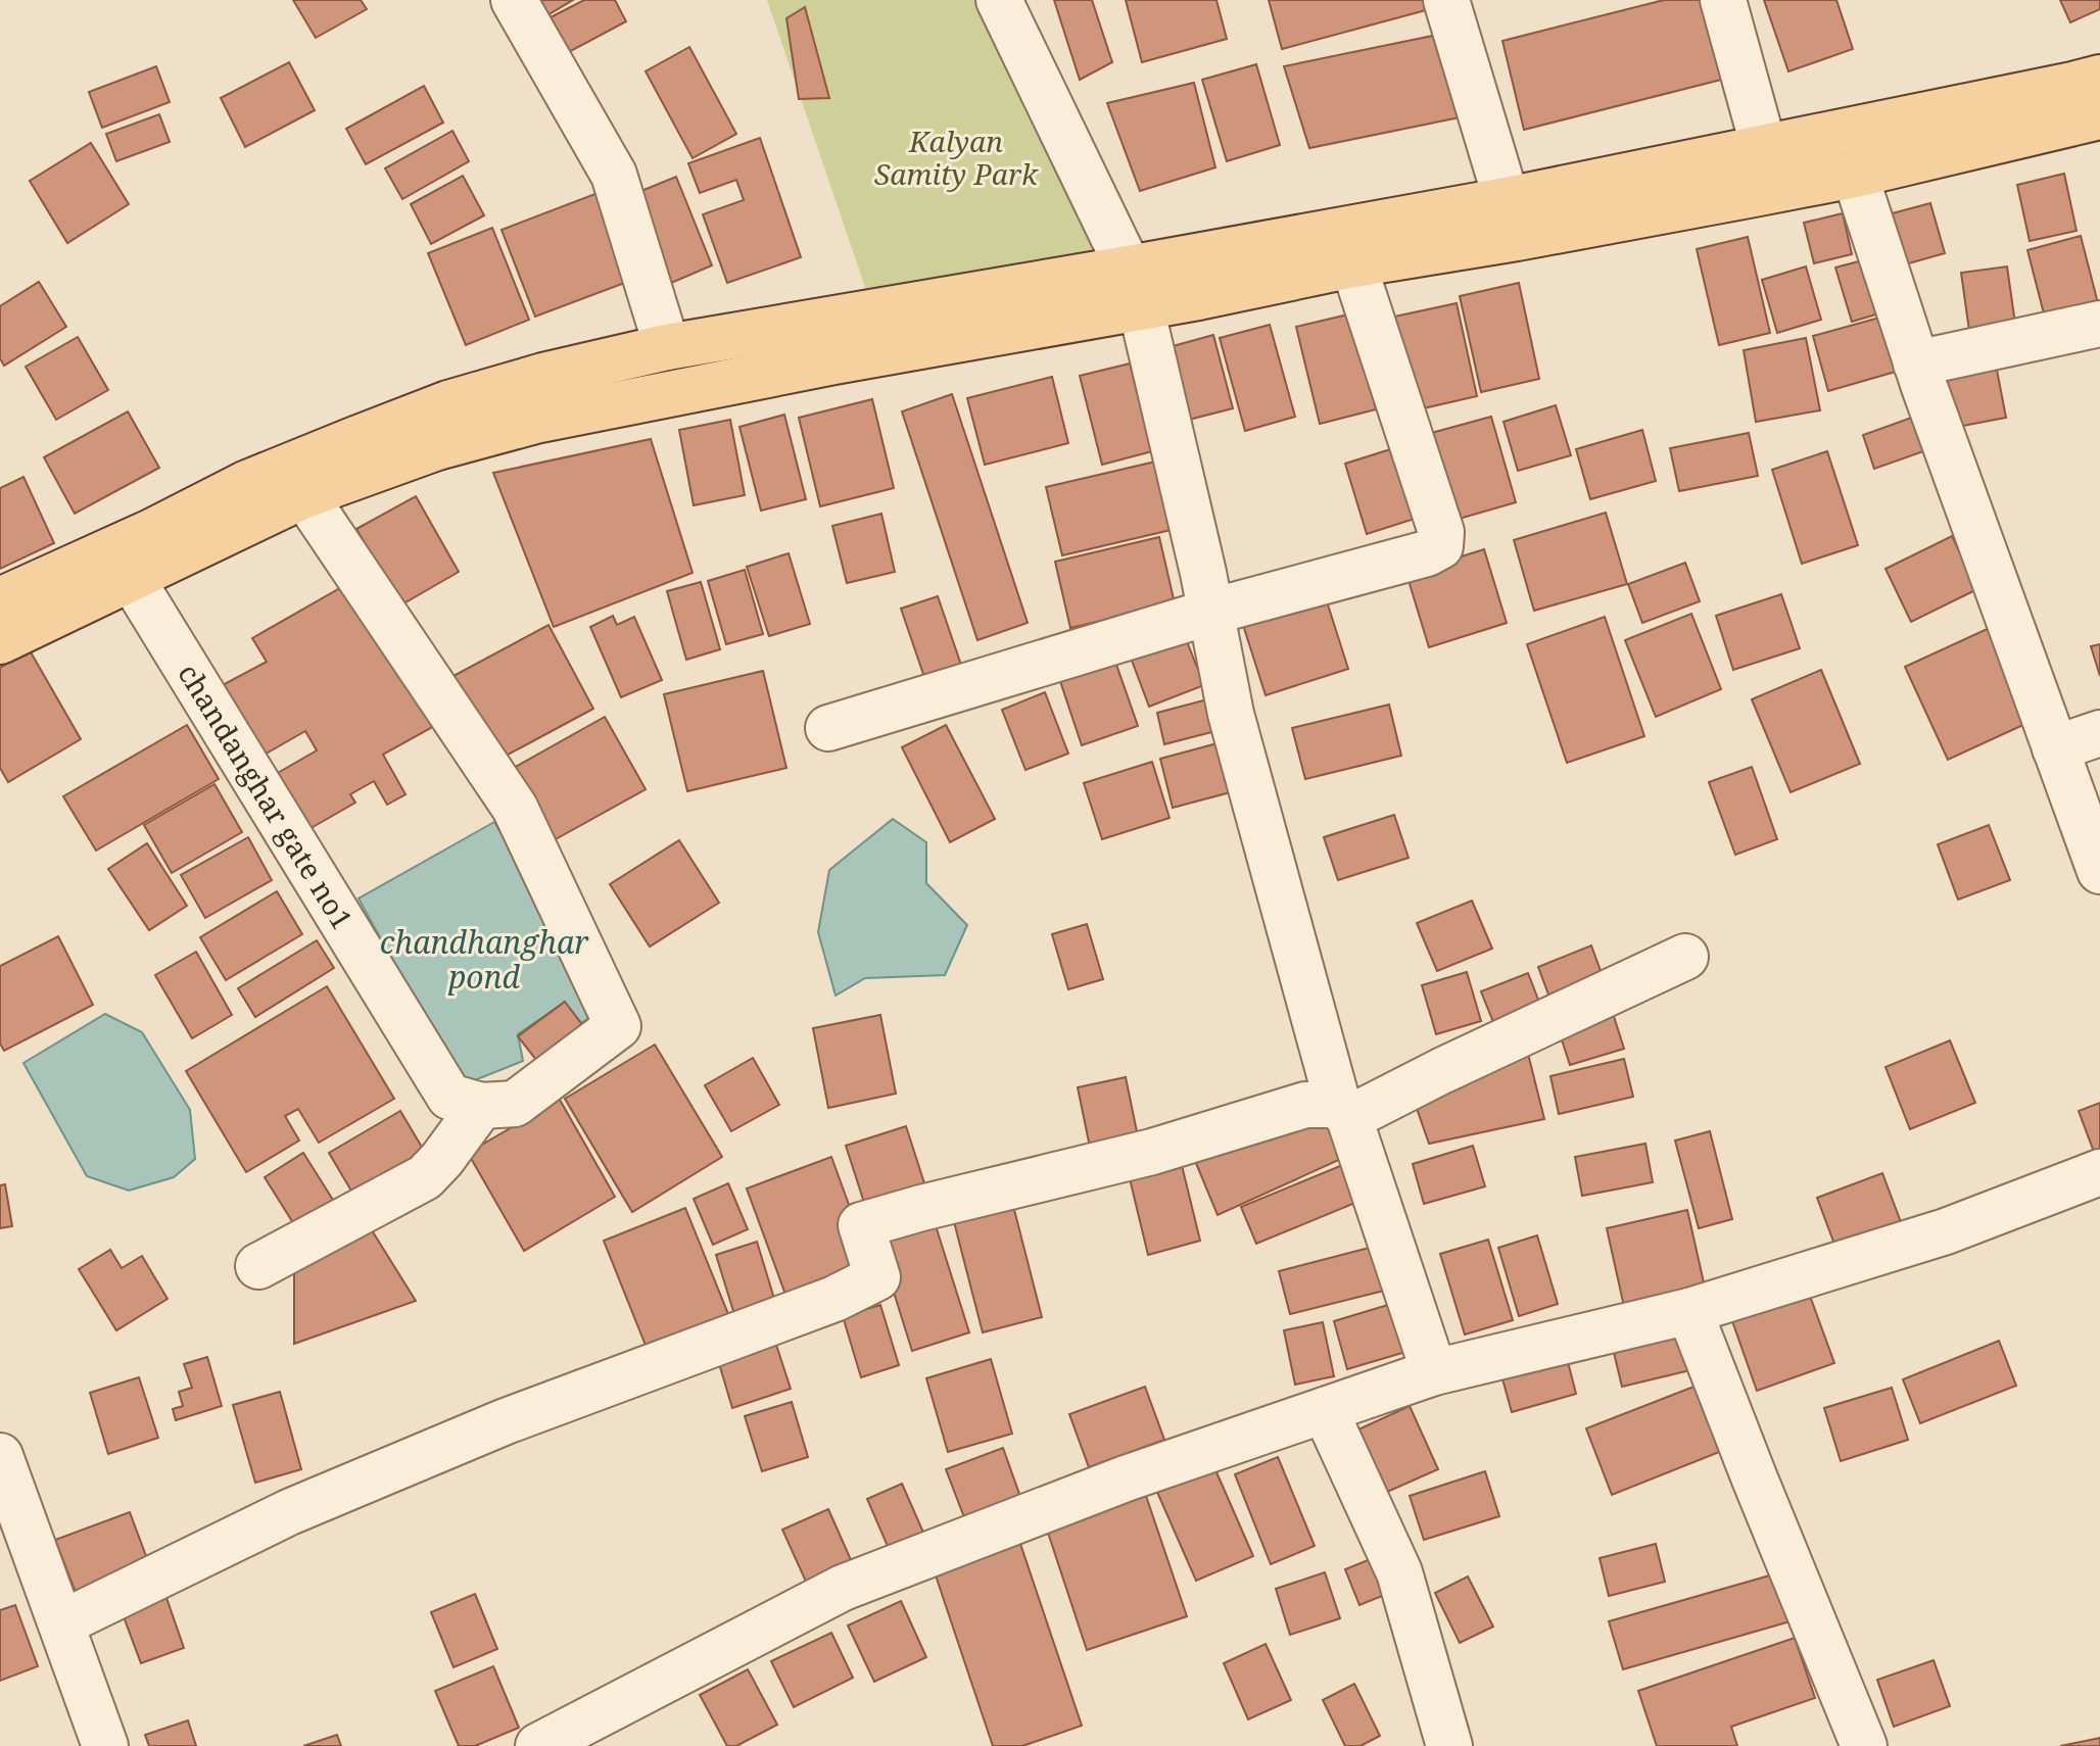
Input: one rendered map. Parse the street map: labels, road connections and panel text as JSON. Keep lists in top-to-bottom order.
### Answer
{
  "streets": {
    "street": ["chandanghar gate no1"]
  },
  "water": ["chandhanghar pond"],
  "parks": ["Kalyan Samity Park"]
}
